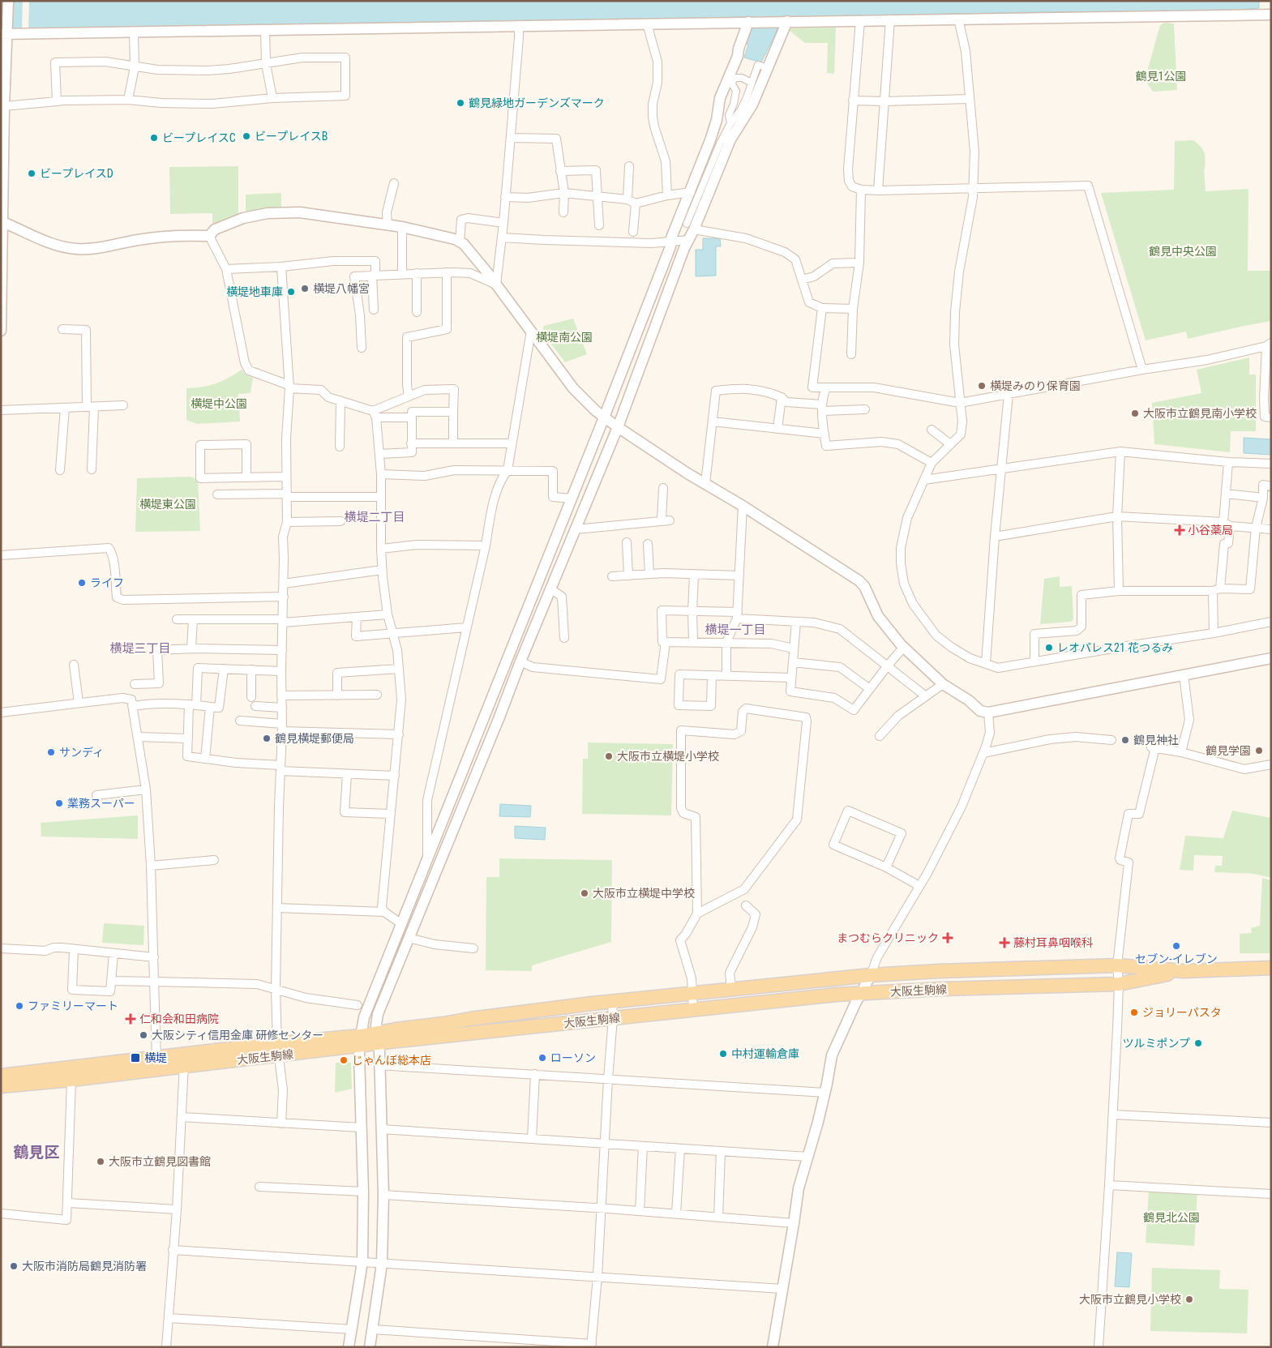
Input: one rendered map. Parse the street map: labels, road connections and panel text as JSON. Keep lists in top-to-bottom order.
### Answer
{
  "streets": {
    "main road": ["大阪生駒線"]
  },
  "districts": [
    "横堤二丁目",
    "横堤一丁目",
    "横堤三丁目",
    "鶴見区"
  ],
  "parks": [
    "鶴見1公園",
    "鶴見中央公園",
    "横堤南公園",
    "横堤中公園",
    "横堤東公園",
    "鶴見北公園"
  ],
  "places": {
    "other": [
      "鶴見緑地ガーデンズマーク",
      "ビープレイスB",
      "ビープレイスC",
      "ビープレイスD",
      "横堤八幡宮",
      "横堤地車庫",
      "横堤みのり保育園",
      "大阪市立鶴見南小学校",
      "ライフ",
      "レオパレス21 花つるみ",
      "鶴見横堤郵便局",
      "鶴見神社",
      "鶴見学園",
      "サンディ",
      "大阪市立横堤小学校",
      "業務スーパー",
      "大阪市立横堤中学校",
      "セブン-イレブン",
      "ファミリーマート",
      "ジョリーパスタ",
      "大阪シティ信用金庫 研修センター",
      "ツルミポンプ",
      "中村運輸倉庫",
      "ローソン",
      "じゃんぼ総本店",
      "大阪市立鶴見図書館",
      "大阪市消防局鶴見消防署",
      "大阪市立鶴見小学校"
    ],
    "health": [
      "小谷薬局",
      "まつむらクリニック",
      "藤村耳鼻咽喉科",
      "仁和会和田病院"
    ],
    "transit": ["横堤"]
  }
}
